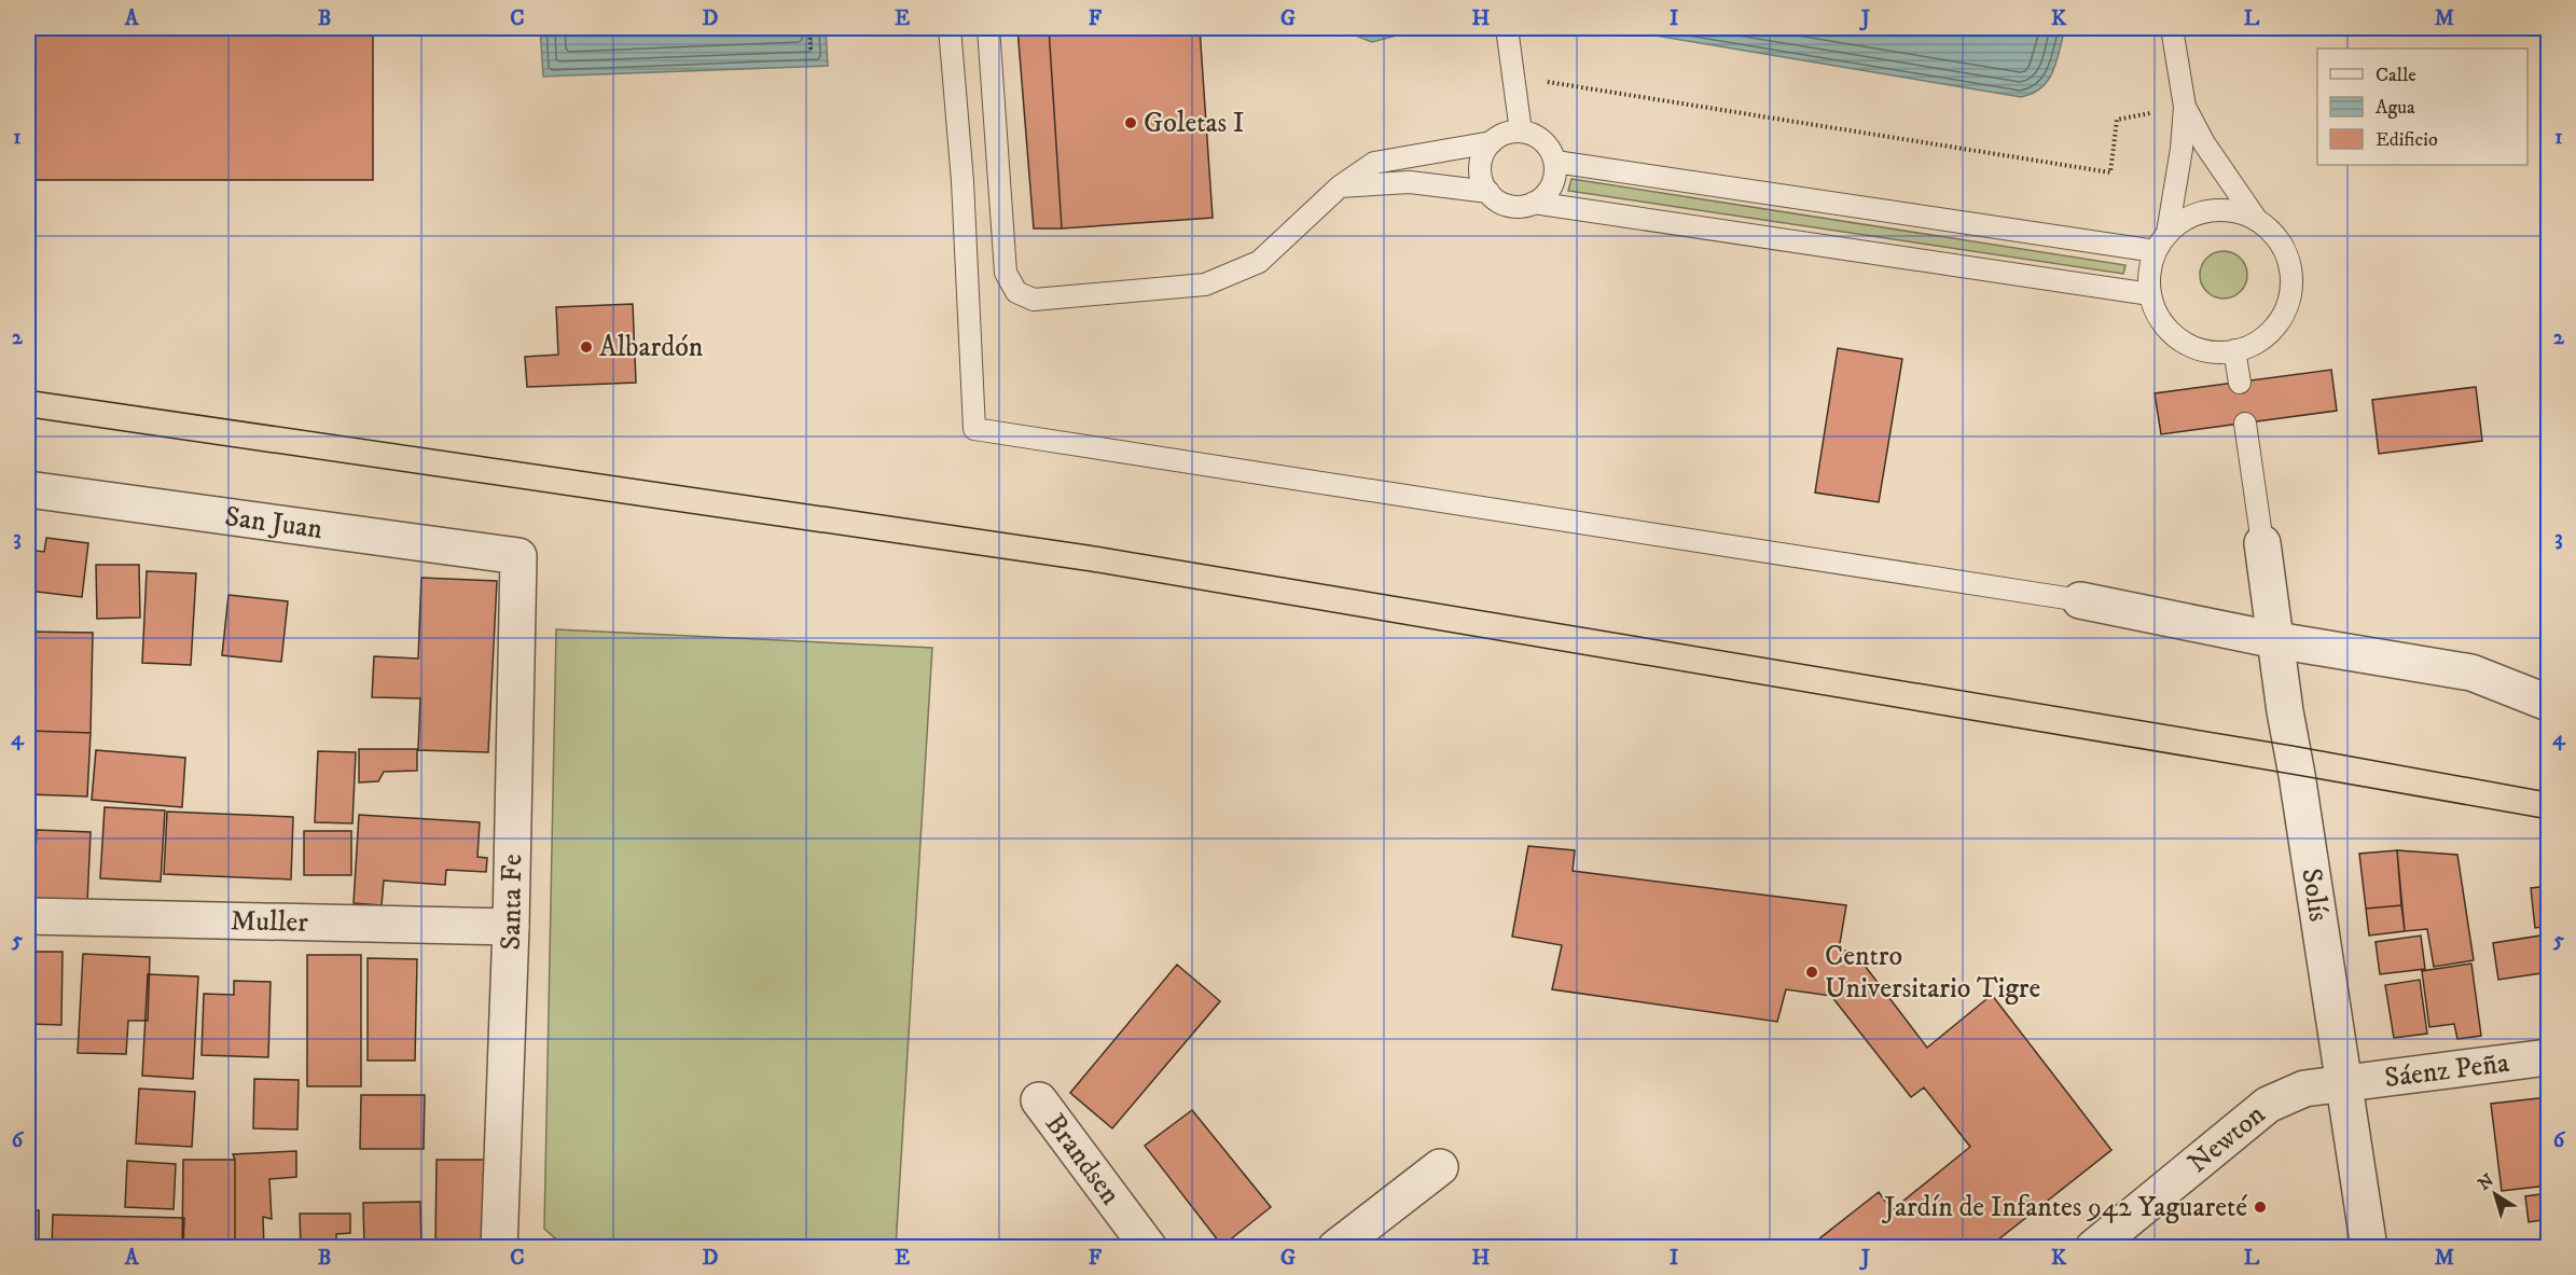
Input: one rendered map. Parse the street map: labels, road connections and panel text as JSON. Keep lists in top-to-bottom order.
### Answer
{
  "streets": {
    "street": [
      "San Juan",
      "Solís",
      "Santa Fe",
      "Muller",
      "Sáenz Peña",
      "Newton",
      "Brandsen"
    ]
  },
  "crossings": [
    ["San Juan", "Santa Fe"],
    ["Solís", "Sáenz Peña"],
    ["Solís", "Newton"],
    ["Santa Fe", "Muller"],
    ["Sáenz Peña", "Newton"]
  ],
  "places": [
    "Goletas I",
    "Albardón",
    "Centro Universitario Tigre",
    "Jardín de Infantes 942 Yaguareté"
  ],
  "legend": ["Calle", "Agua", "Edificio"],
  "north": "top left",
  "grid": {
    "columns": [
      "A",
      "B",
      "C",
      "D",
      "E",
      "F",
      "G",
      "H",
      "I",
      "J",
      "K",
      "L",
      "M"
    ],
    "rows": [
      "1",
      "2",
      "3",
      "4",
      "5",
      "6"
    ]
  }
}
